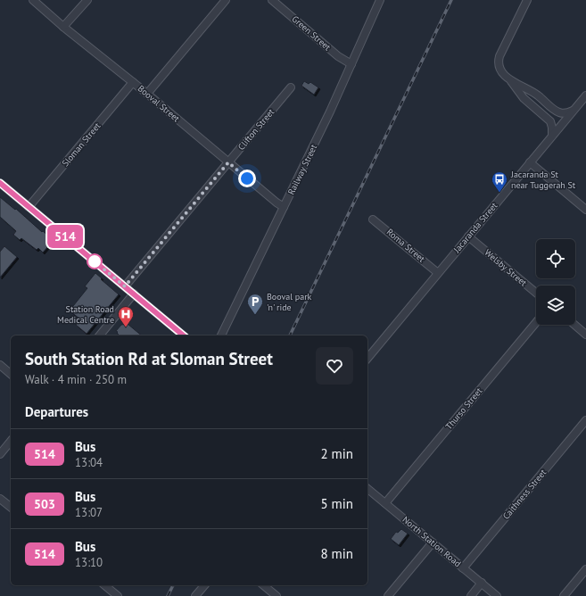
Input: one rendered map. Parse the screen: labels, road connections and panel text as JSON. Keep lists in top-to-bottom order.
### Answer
{
  "streets": {
    "street": [
      "Green Street",
      "Booval Street",
      "Clifton Street",
      "Sloman Street",
      "Railway Street",
      "Jacaranda Street",
      "Roma Street",
      "Welsby Street",
      "Thurso Street",
      "Caithness Street",
      "North Station Road"
    ]
  },
  "crossings": [
    ["Green Street", "Railway Street"],
    ["Booval Street", "Clifton Street"],
    ["Booval Street", "Sloman Street"],
    ["Booval Street", "Railway Street"],
    ["Jacaranda Street", "Roma Street"],
    ["Jacaranda Street", "Welsby Street"],
    ["Thurso Street", "North Station Road"],
    ["Caithness Street", "North Station Road"]
  ],
  "places": {
    "bus stop": ["Jacaranda St near Tuggerah St"],
    "parking": ["Booval park 'n' ride"],
    "hospital": ["Station Road Medical Centre"]
  },
  "lines": ["bus line 514"],
  "page": {
    "on_map": "514",
    "heading": [
      ["South Station Rd at Sloman Street", "Walk · 4 min · 250 m"],
      "Departures"
    ],
    "list": [
      {
        "mark": "514",
        "name": "Bus",
        "note": "13:04",
        "value": "2 min"
      },
      {
        "mark": "503",
        "name": "Bus",
        "note": "13:07",
        "value": "5 min"
      },
      {
        "mark": "514",
        "name": "Bus",
        "note": "13:10",
        "value": "8 min"
      }
    ]
  }
}
